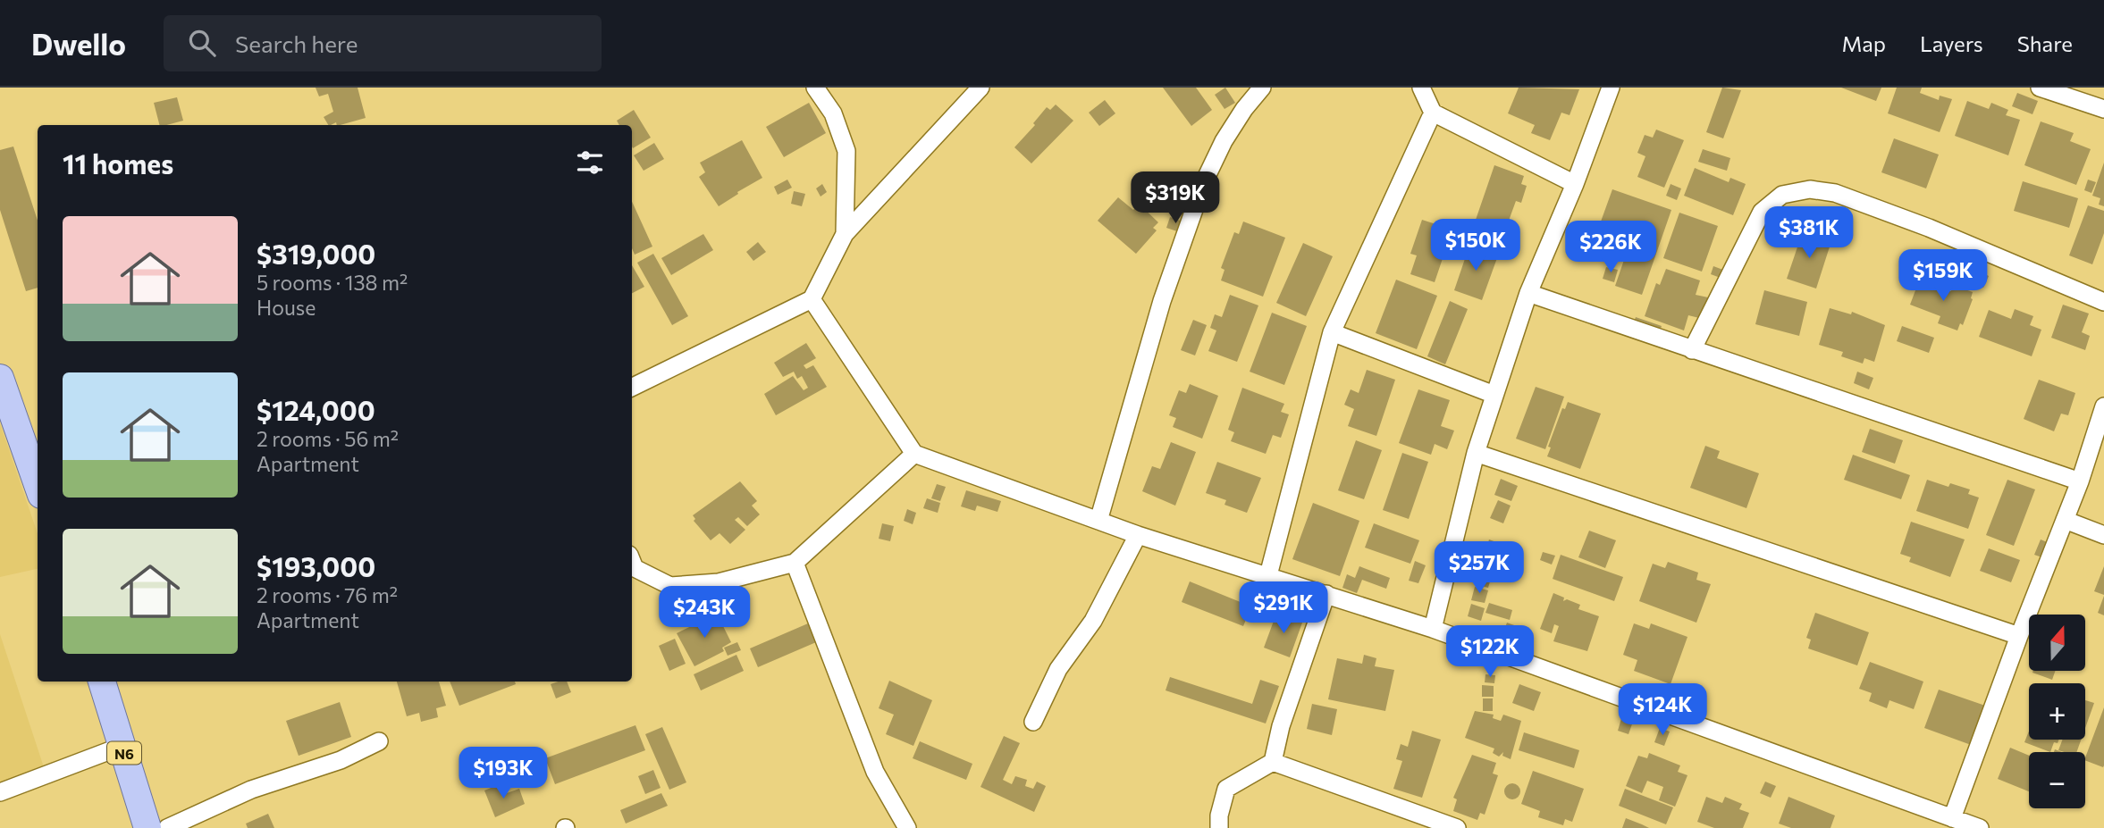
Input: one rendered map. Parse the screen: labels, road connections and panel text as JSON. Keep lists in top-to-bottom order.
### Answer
{
  "streets": {
    "main road": ["N6"]
  },
  "north": "top",
  "page": {
    "header": "Dwello",
    "search": "Search here",
    "nav": ["Map", "Layers", "Share"],
    "heading": "11 homes",
    "price": [
      "$319K",
      "$381K",
      "$150K",
      "$226K",
      "$159K",
      "$257K",
      "$291K",
      "$243K",
      "$122K",
      "$124K",
      "$193K"
    ],
    "list": [
      {
        "name": "$319,000",
        "note": "5 rooms · 138 m² · House"
      },
      {
        "name": "$124,000",
        "note": "2 rooms · 56 m² · Apartment"
      },
      {
        "name": "$193,000",
        "note": "2 rooms · 76 m² · Apartment"
      }
    ],
    "map_buttons": ["+", "−"]
  }
}
